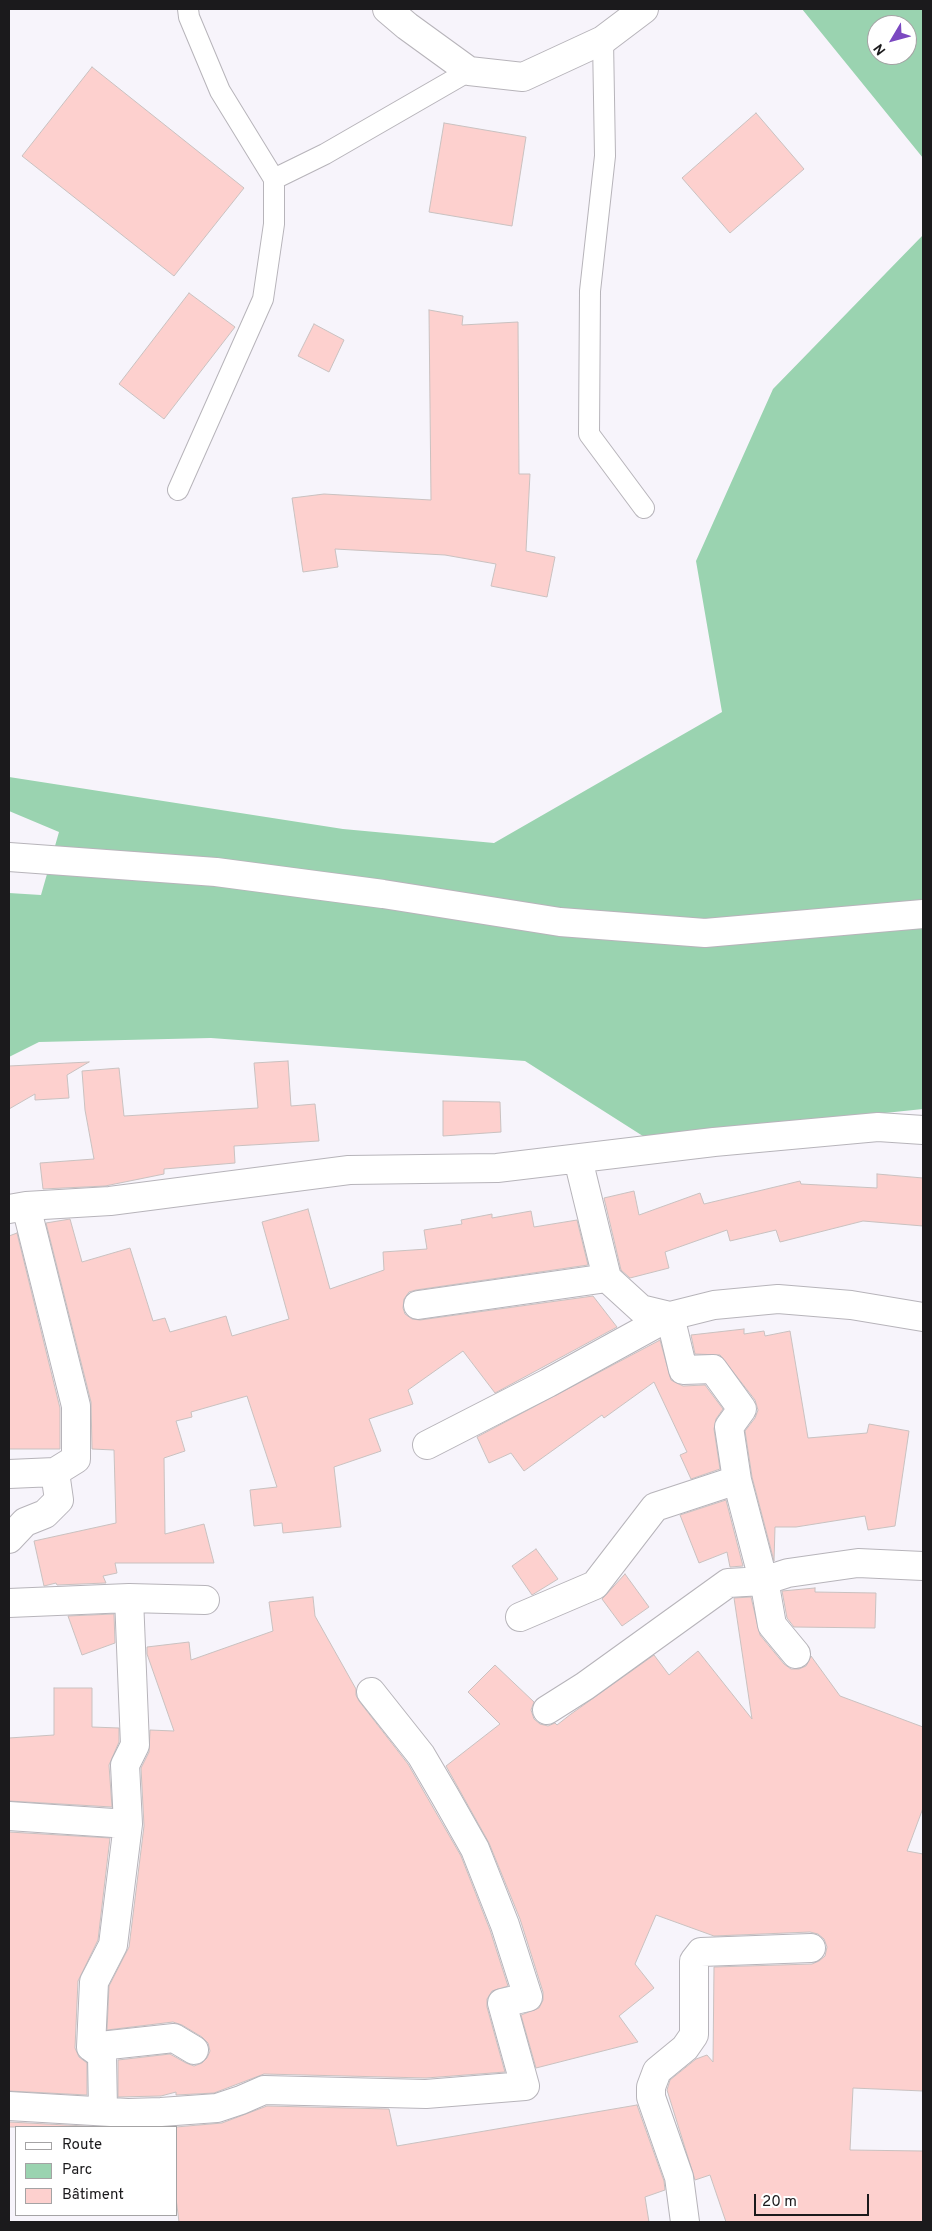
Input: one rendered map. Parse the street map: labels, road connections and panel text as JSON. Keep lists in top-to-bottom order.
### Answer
{
  "legend": ["Route", "Parc", "Bâtiment"],
  "scale_bar": "20 m",
  "north": "bottom left"
}
